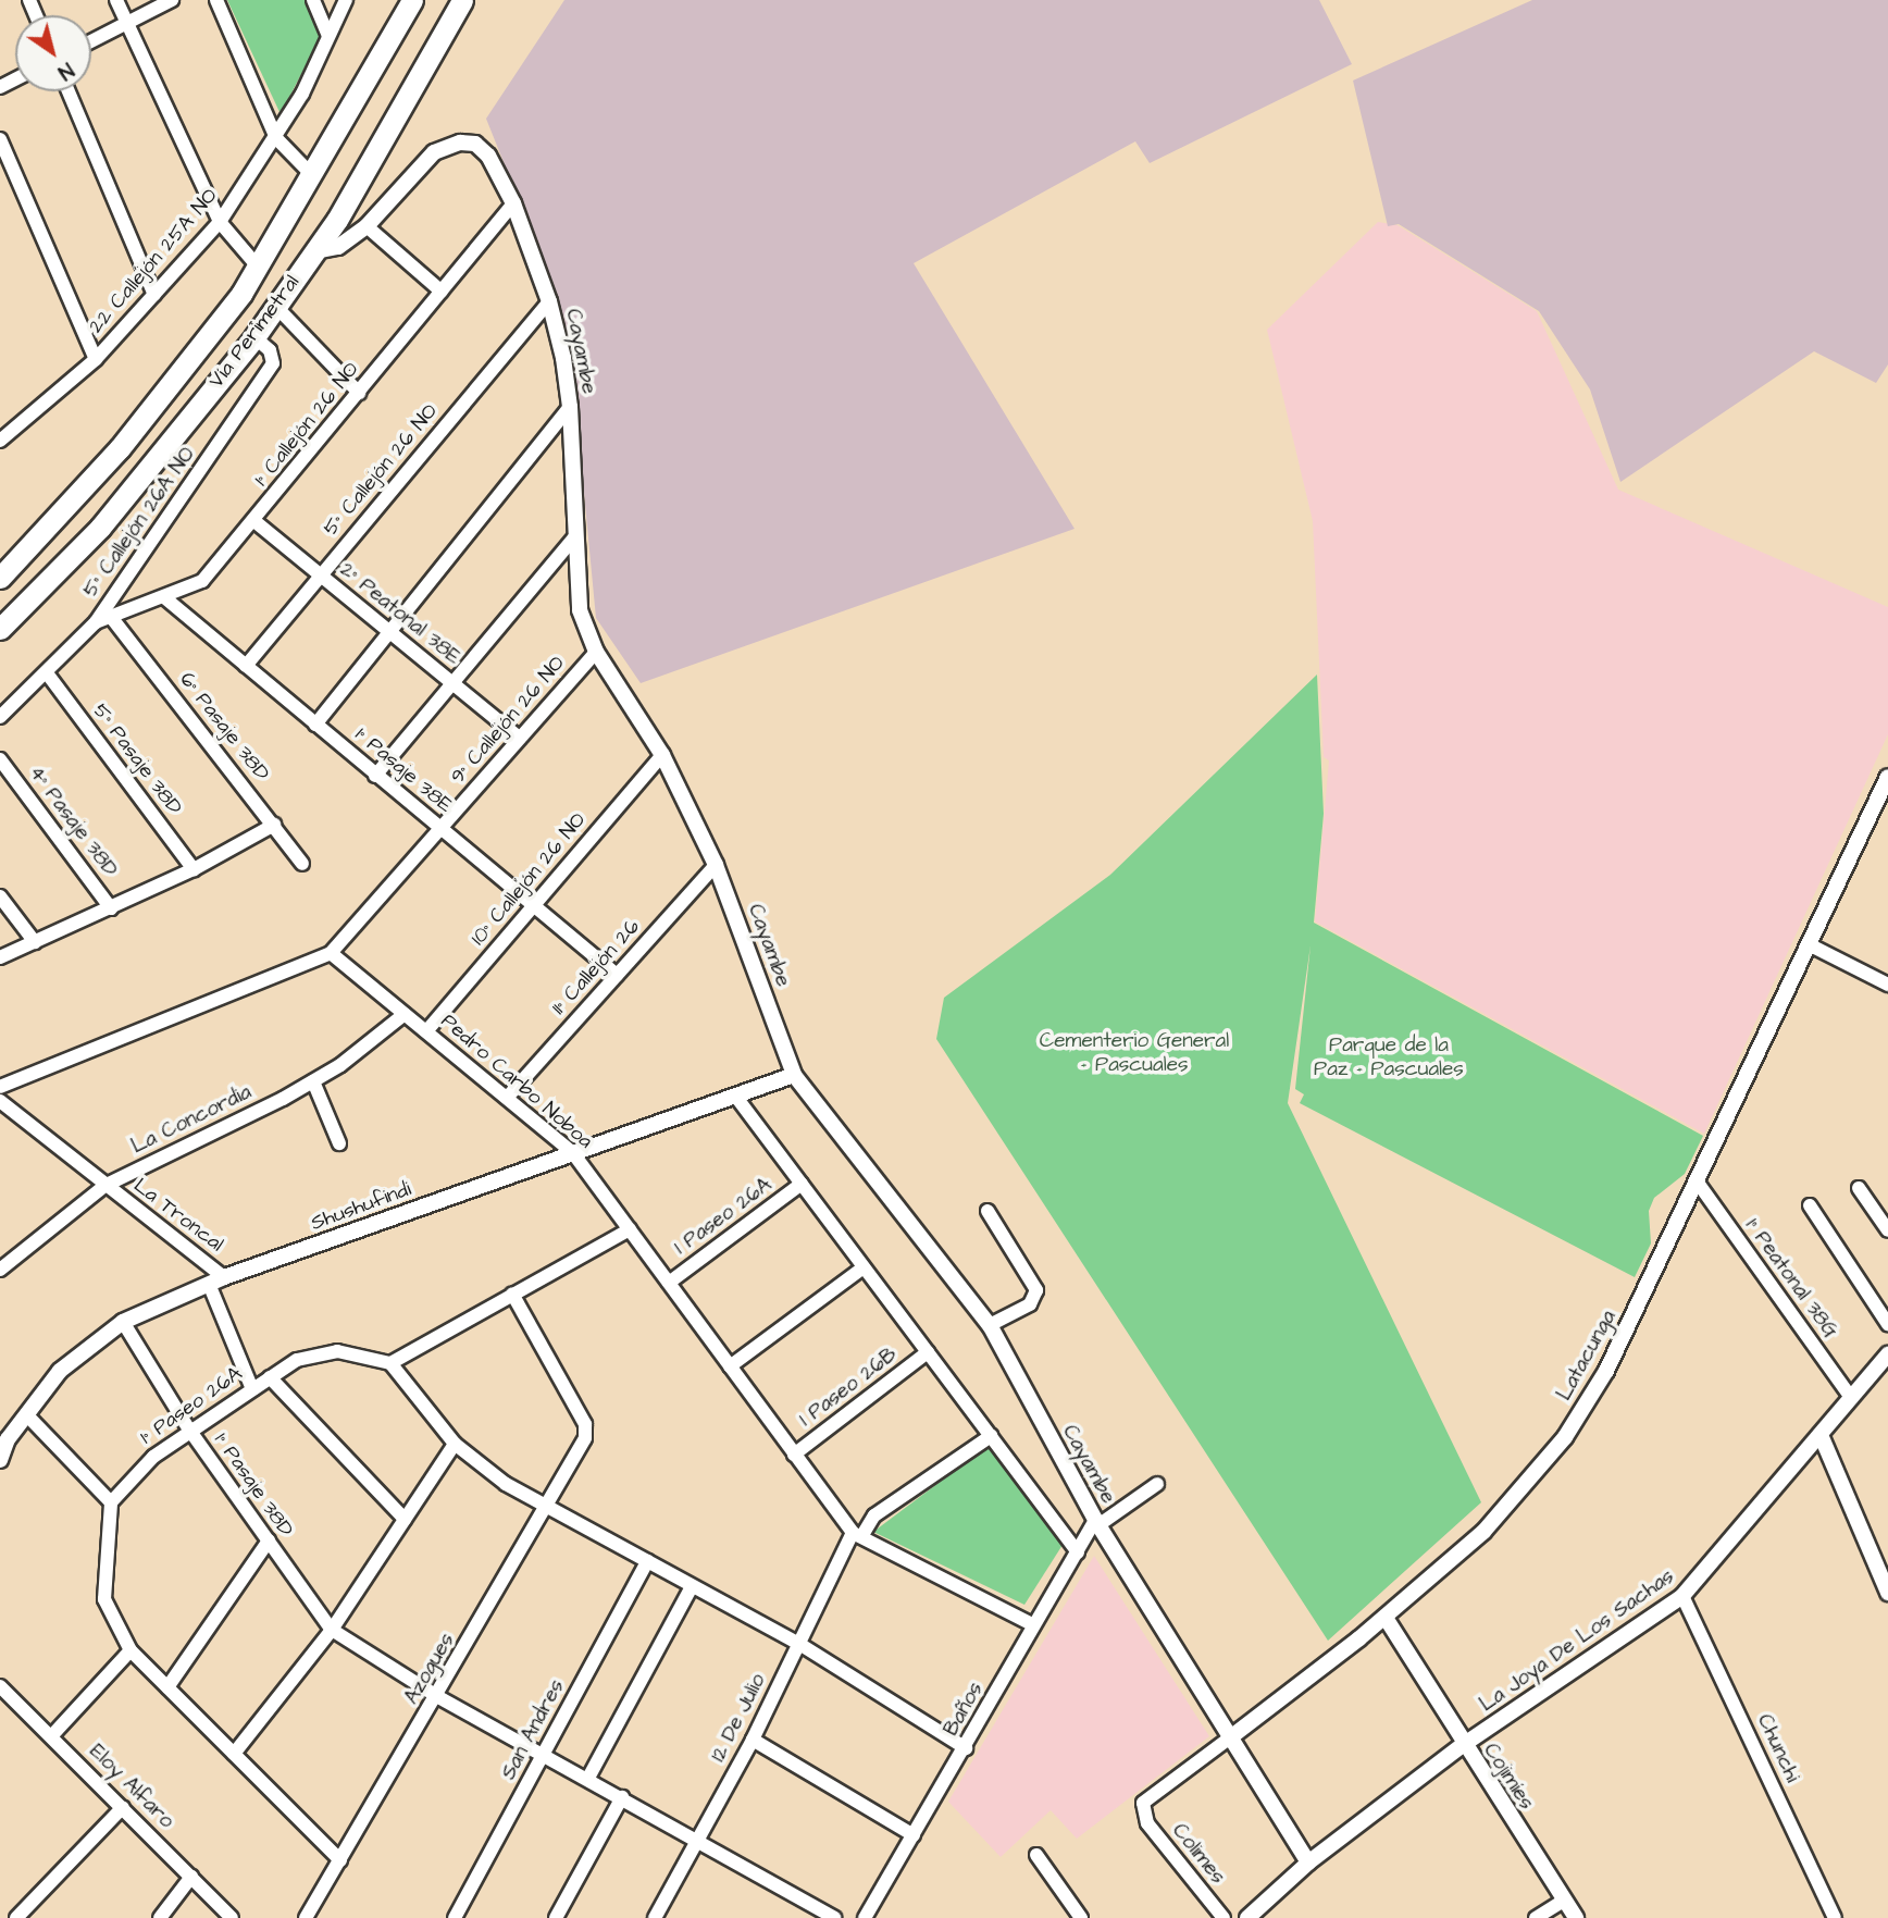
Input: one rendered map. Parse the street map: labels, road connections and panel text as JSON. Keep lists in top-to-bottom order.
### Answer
{
  "streets": {
    "highway": ["Vía Perimetral"],
    "street": [
      "22 Callejón 25A NO",
      "Cayambe",
      "1° Callejón 26 NO",
      "5° Callejón 26 NO",
      "5° Callejón 26A NO",
      "2° Peatonal 38E",
      "9° Callejón 26 NO",
      "6° Pasaje 38D",
      "5° Pasaje 38D",
      "1° Pasaje 38E",
      "4° Pasaje 38D",
      "10° Callejón 26 NO",
      "11° Callejón 26",
      "Pedro Carbo Noboa",
      "La Concordia",
      "Shushufindi",
      "La Troncal",
      "1 Paseo 26A",
      "1° Peatonal 38G",
      "Latacunga",
      "1 Paseo 26B",
      "1° Paseo 26A",
      "1° Pasaje 38D",
      "La Joya De Los Sachas",
      "Azogues",
      "Baños",
      "12 De Julio",
      "San Andres",
      "Chunchi",
      "Cojimíes",
      "Eloy Alfaro",
      "Colimes"
    ]
  },
  "crossings": [
    ["Vía Perimetral", "Cayambe"],
    ["Vía Perimetral", "5° Callejón 26A NO"],
    ["Cayambe", "1° Callejón 26 NO"],
    ["Cayambe", "5° Callejón 26 NO"],
    ["Cayambe", "9° Callejón 26 NO"],
    ["Cayambe", "10° Callejón 26 NO"],
    ["Cayambe", "11° Callejón 26"],
    ["Cayambe", "Shushufindi"],
    ["Cayambe", "Latacunga"],
    ["Cayambe", "La Joya De Los Sachas"],
    ["Cayambe", "Baños"],
    ["1° Callejón 26 NO", "5° Callejón 26A NO"],
    ["1° Callejón 26 NO", "2° Peatonal 38E"],
    ["1° Callejón 26 NO", "6° Pasaje 38D"],
    ["1° Callejón 26 NO", "1° Pasaje 38E"],
    ["5° Callejón 26 NO", "2° Peatonal 38E"],
    ["5° Callejón 26 NO", "1° Pasaje 38E"],
    ["5° Callejón 26A NO", "5° Pasaje 38D"],
    ["2° Peatonal 38E", "9° Callejón 26 NO"],
    ["9° Callejón 26 NO", "1° Pasaje 38E"],
    ["9° Callejón 26 NO", "Pedro Carbo Noboa"],
    ["1° Pasaje 38E", "10° Callejón 26 NO"],
    ["1° Pasaje 38E", "11° Callejón 26"],
    ["10° Callejón 26 NO", "Pedro Carbo Noboa"],
    ["11° Callejón 26", "Pedro Carbo Noboa"],
    ["Pedro Carbo Noboa", "La Concordia"],
    ["Pedro Carbo Noboa", "Shushufindi"],
    ["Pedro Carbo Noboa", "1 Paseo 26A"],
    ["Pedro Carbo Noboa", "1 Paseo 26B"],
    ["Pedro Carbo Noboa", "Baños"],
    ["Pedro Carbo Noboa", "12 De Julio"],
    ["La Concordia", "La Troncal"],
    ["Shushufindi", "La Troncal"],
    ["Shushufindi", "1° Pasaje 38D"],
    ["La Troncal", "1° Paseo 26A"],
    ["1° Peatonal 38G", "Latacunga"],
    ["1° Peatonal 38G", "La Joya De Los Sachas"],
    ["Latacunga", "Cojimíes"],
    ["Latacunga", "Colimes"],
    ["1° Paseo 26A", "1° Pasaje 38D"],
    ["La Joya De Los Sachas", "Chunchi"],
    ["La Joya De Los Sachas", "Cojimíes"]
  ],
  "parks": ["Cementerio General - Pascuales", "Parque de la Paz - Pascuales"],
  "north": "bottom right"
}
